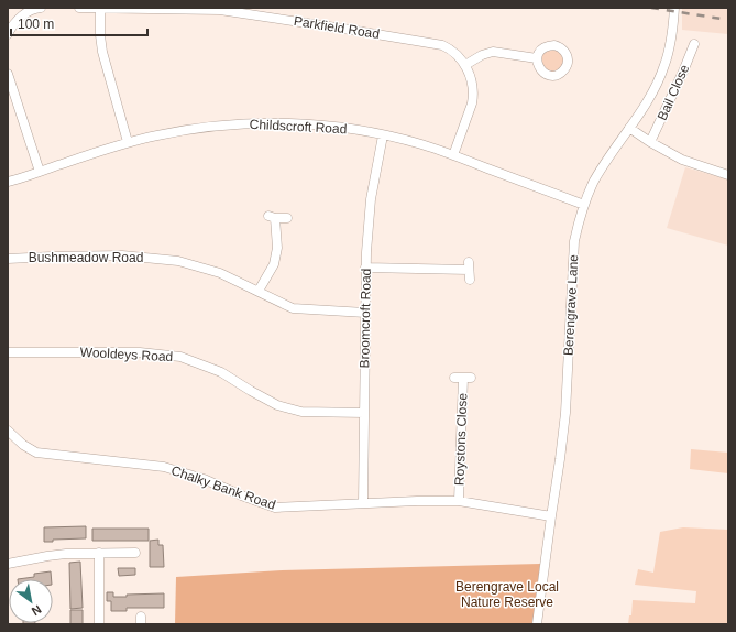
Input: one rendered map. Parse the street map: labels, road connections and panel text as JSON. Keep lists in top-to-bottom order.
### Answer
{
  "streets": {
    "street": [
      "Parkfield Road",
      "Bail Close",
      "Childscroft Road",
      "Bushmeadow Road",
      "Berengrave Lane",
      "Broomcroft Road",
      "Wooldeys Road",
      "Roystons Close",
      "Chalky Bank Road"
    ]
  },
  "crossings": [
    ["Parkfield Road", "Childscroft Road"],
    ["Childscroft Road", "Berengrave Lane"],
    ["Childscroft Road", "Broomcroft Road"],
    ["Bushmeadow Road", "Broomcroft Road"],
    ["Berengrave Lane", "Chalky Bank Road"],
    ["Broomcroft Road", "Wooldeys Road"],
    ["Broomcroft Road", "Chalky Bank Road"],
    ["Roystons Close", "Chalky Bank Road"]
  ],
  "parks": ["Berengrave Local Nature Reserve"],
  "scale_bar": "100 m",
  "north": "bottom right"
}
